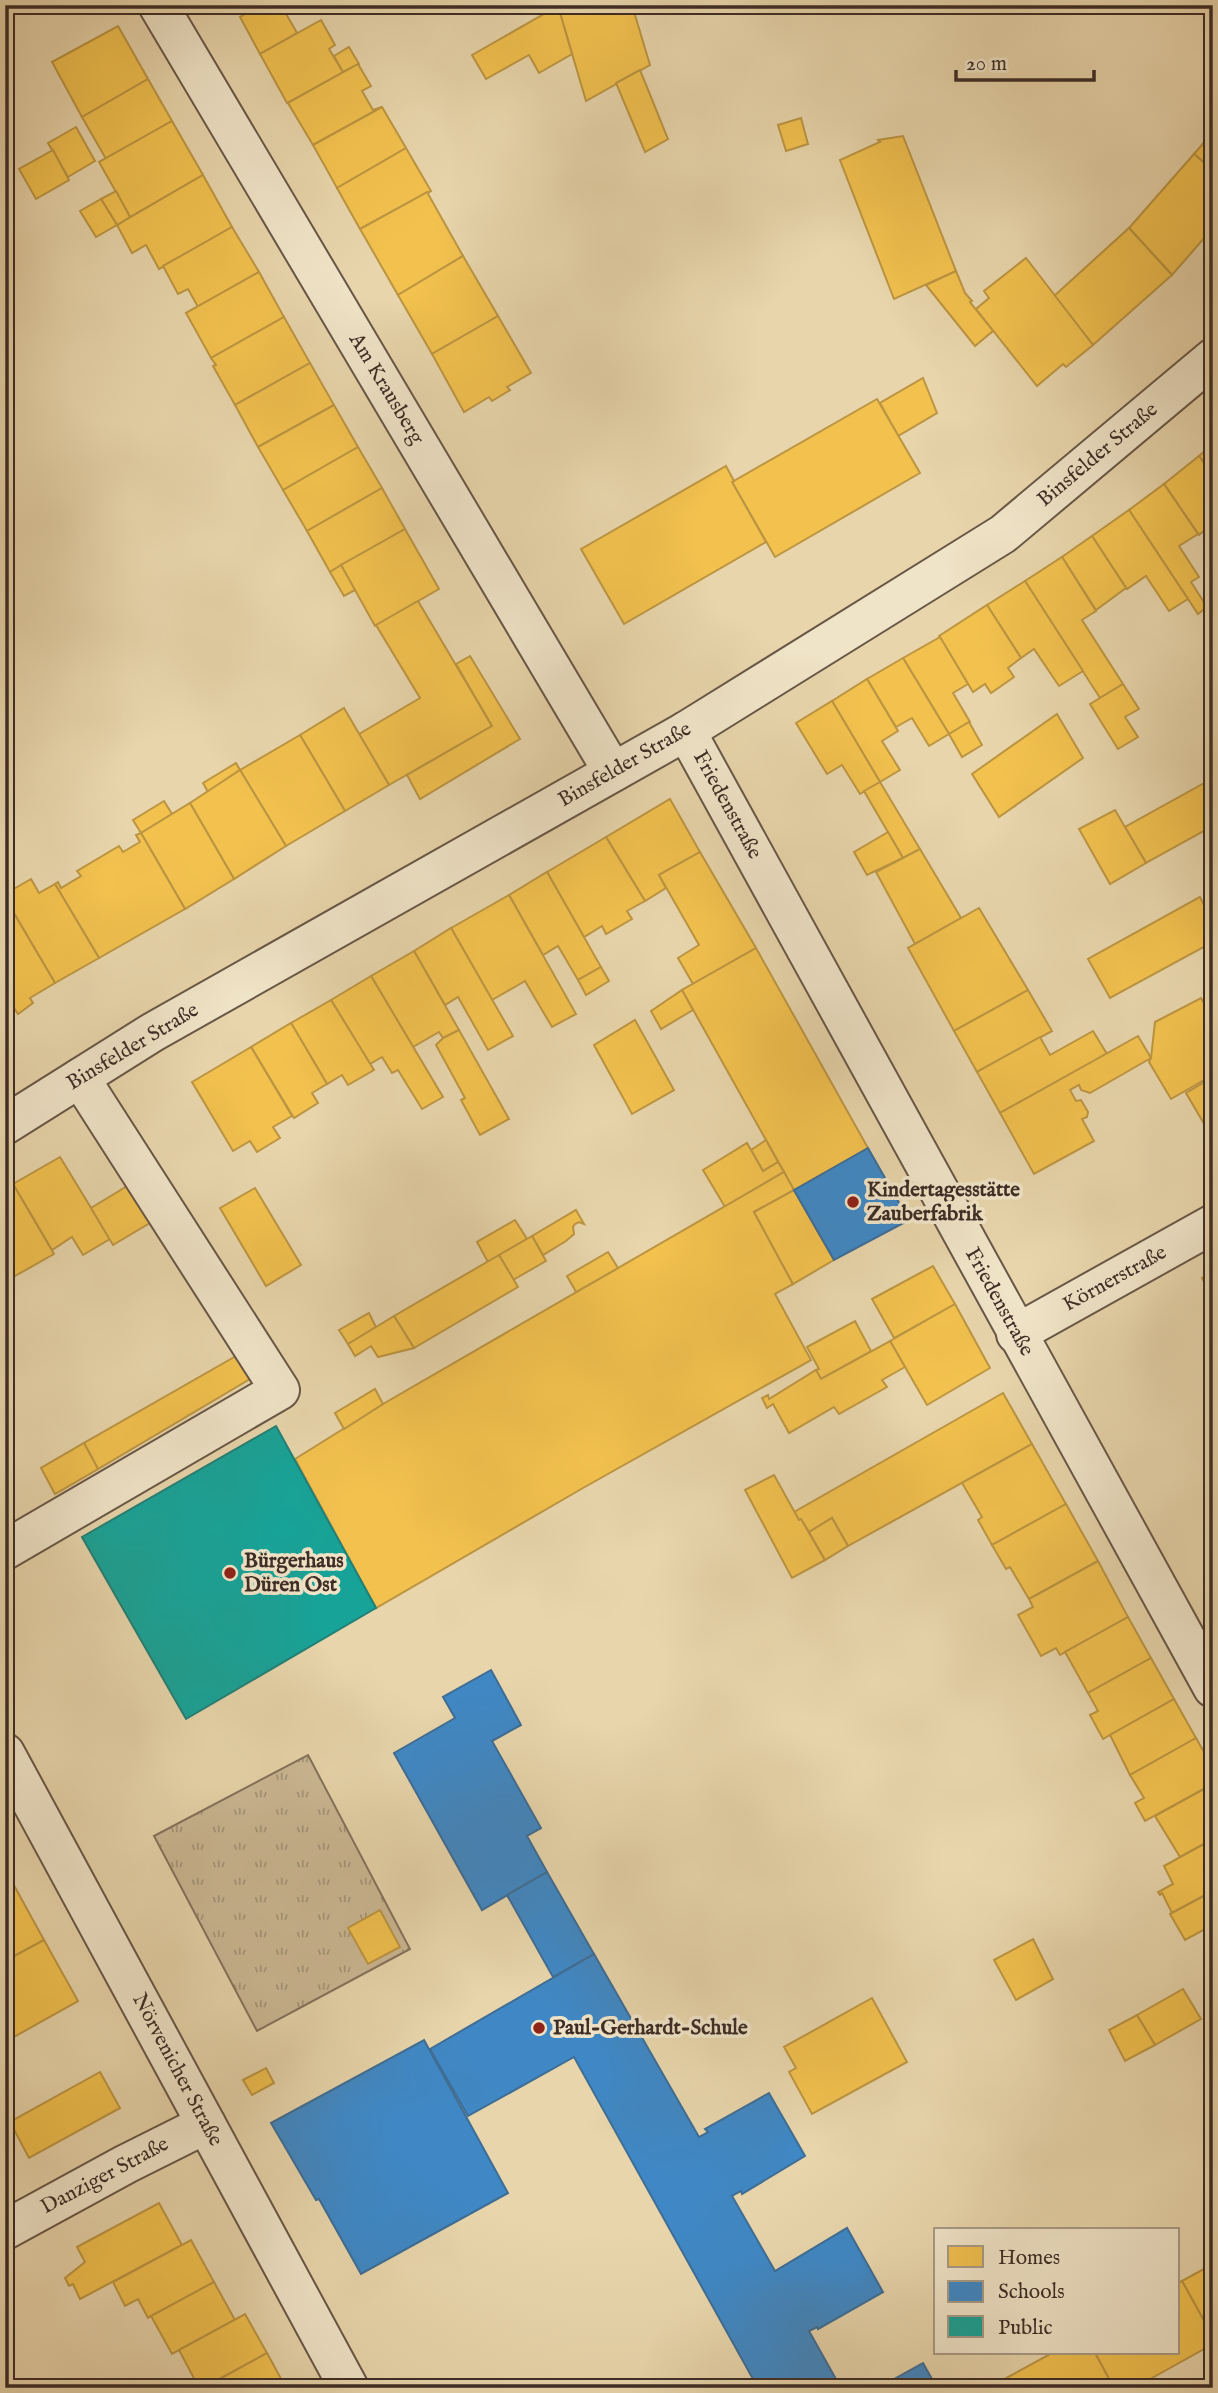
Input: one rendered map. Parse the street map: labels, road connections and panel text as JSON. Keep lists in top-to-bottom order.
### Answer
{
  "streets": {
    "street": [
      "Am Krausberg",
      "Binsfelder Straße",
      "Friedenstraße",
      "Körnerstraße",
      "Nörvenicher Straße",
      "Danziger Straße"
    ]
  },
  "crossings": [
    ["Am Krausberg", "Binsfelder Straße"],
    ["Binsfelder Straße", "Friedenstraße"],
    ["Friedenstraße", "Körnerstraße"],
    ["Nörvenicher Straße", "Danziger Straße"]
  ],
  "places": ["Kindertagesstätte Zauberfabrik", "Bürgerhaus Düren Ost", "Paul-Gerhardt-Schule"],
  "legend": ["Homes", "Schools", "Public"],
  "scale_bar": "20 m"
}
